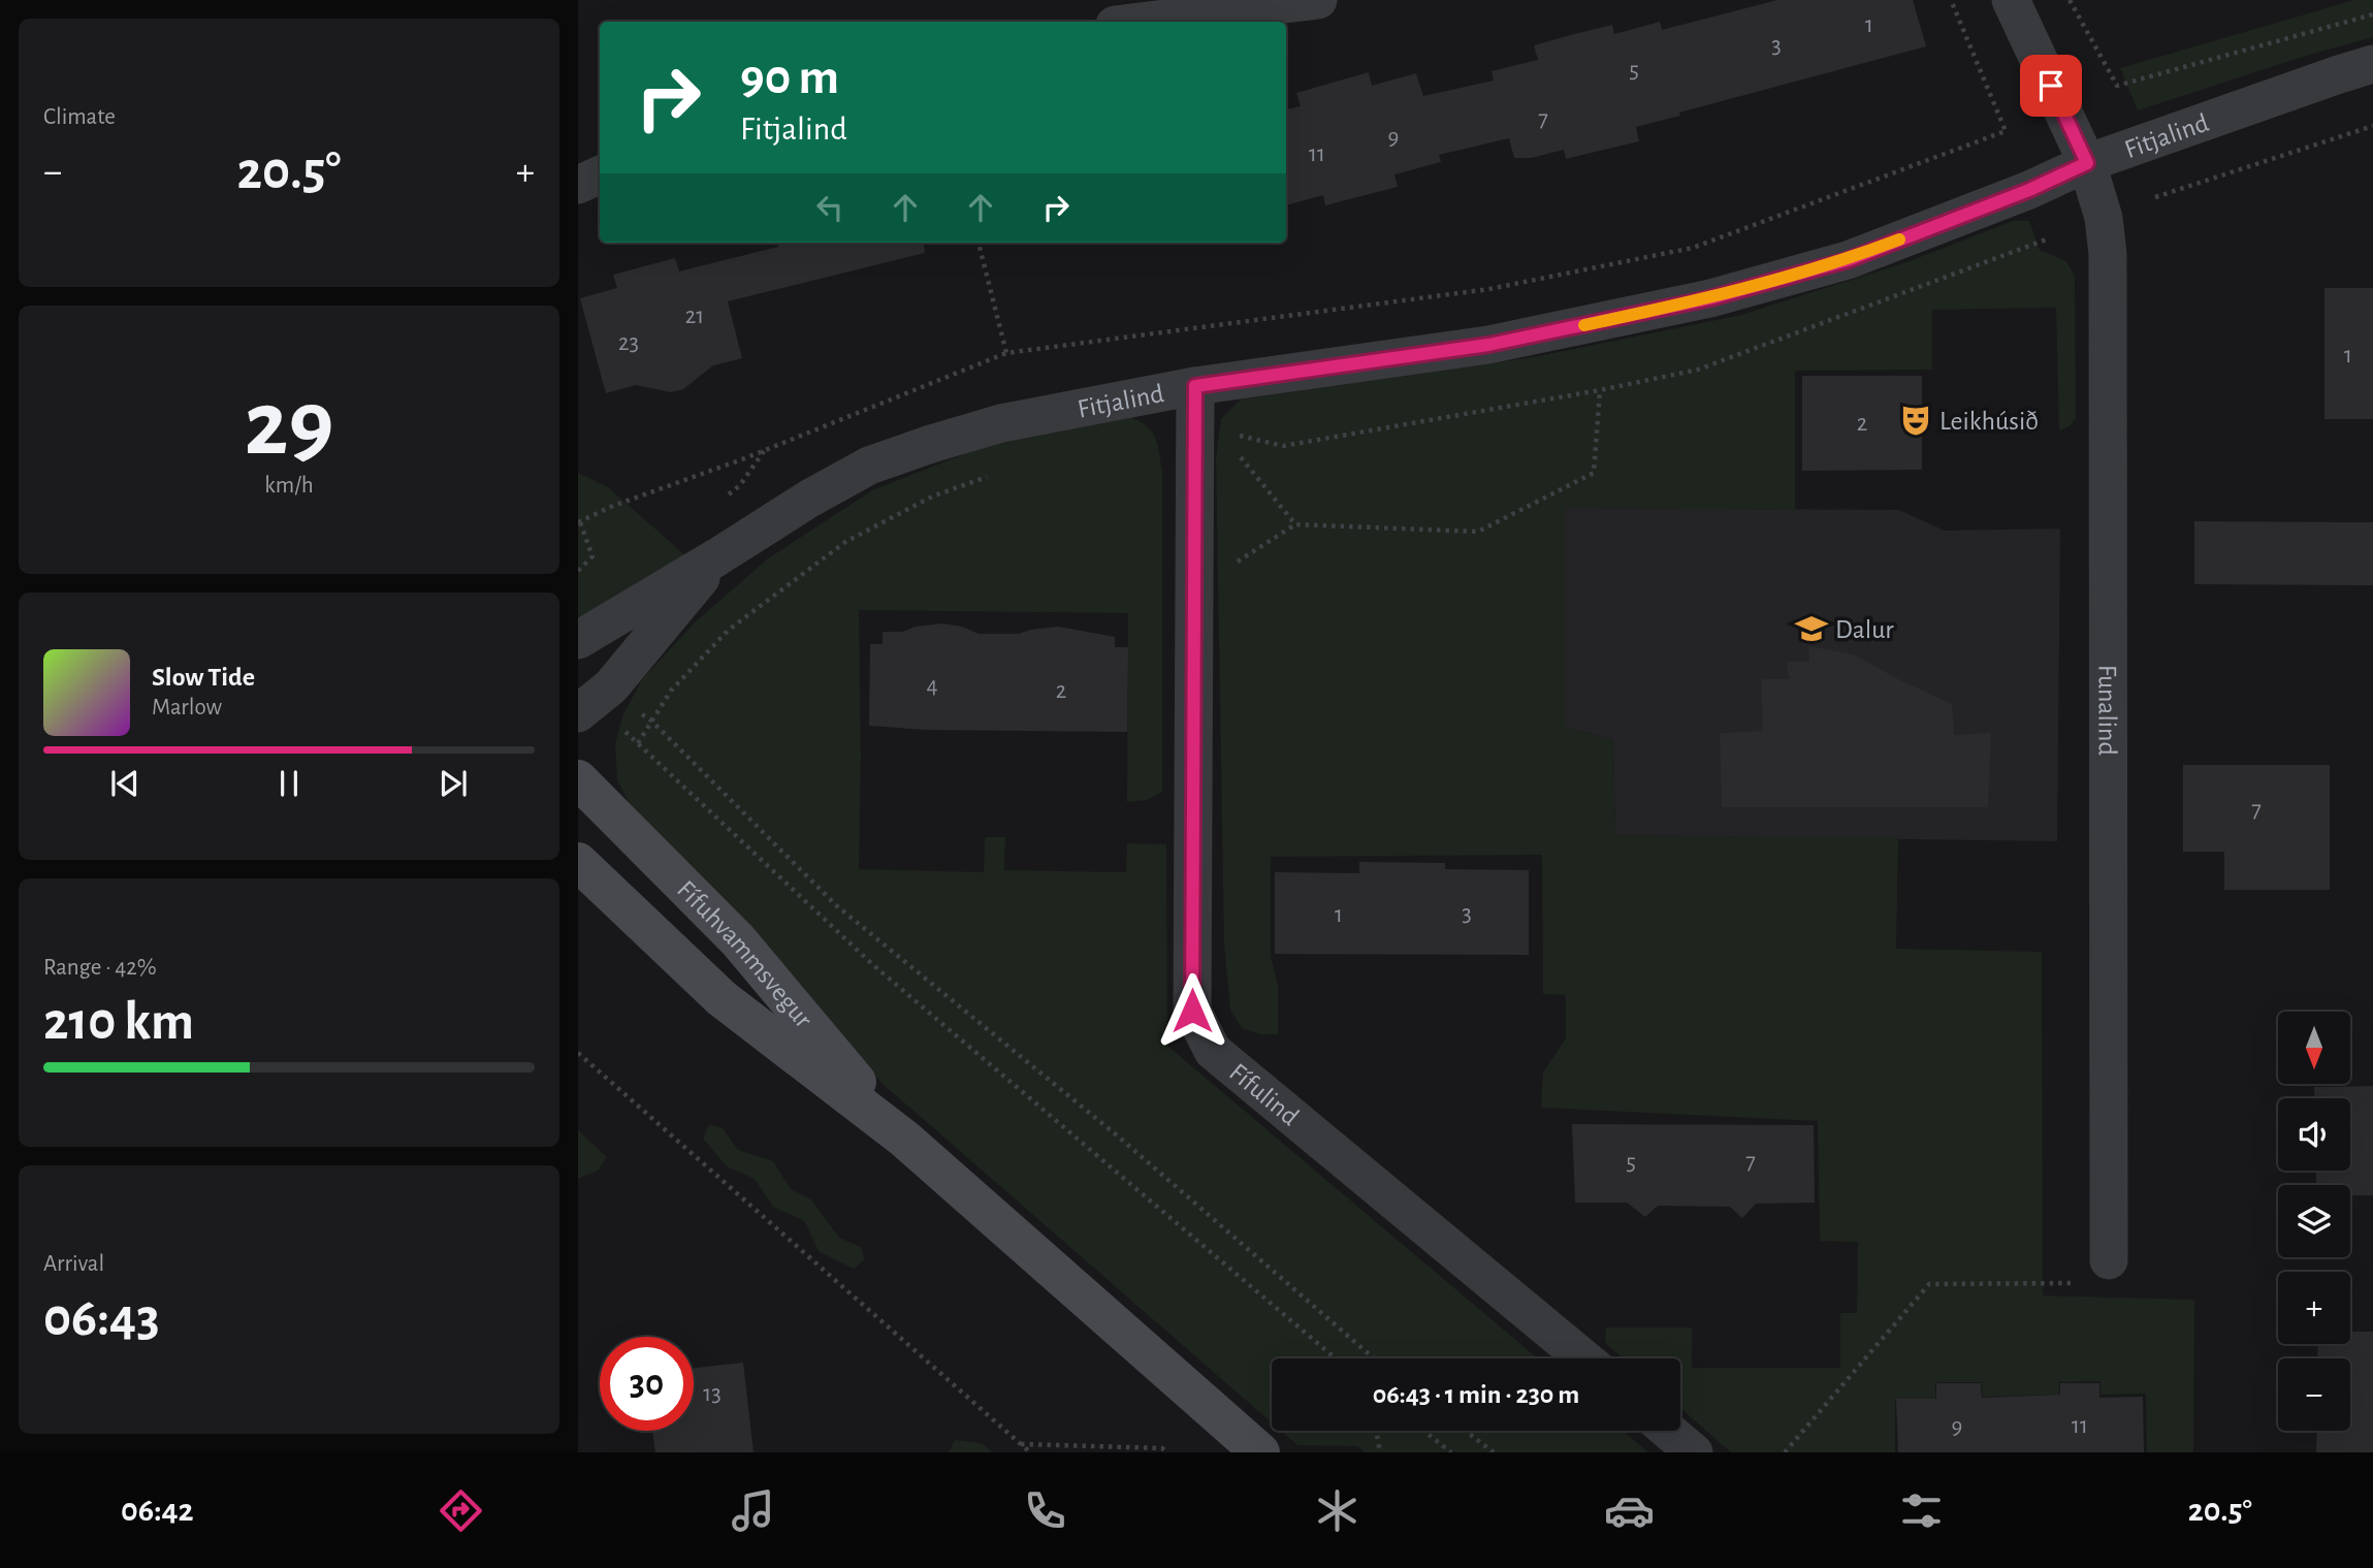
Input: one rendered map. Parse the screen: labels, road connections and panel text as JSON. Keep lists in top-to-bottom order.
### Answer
{
  "streets": {
    "main road": ["Fífuhvammsvegur"],
    "street": ["Fitjalind", "Funalind", "Fífulind"]
  },
  "crossings": [
    ["Fitjalind", "Funalind"],
    ["Fitjalind", "Fífulind"]
  ],
  "places": {
    "theatre": ["Leikhúsið"],
    "school or university": ["Dalur"]
  },
  "house_numbers": [
    "1",
    "3",
    "5",
    "7",
    "9",
    "11",
    "21",
    "23",
    "1",
    "2",
    "4",
    "2",
    "7",
    "3",
    "1",
    "7",
    "5",
    "13",
    "11",
    "9"
  ],
  "north": "bottom",
  "page": {
    "tile": [
      "Climate",
      ["29", "km/h"],
      ["Range · 42%", "210 km"],
      ["Arrival", "06:43"]
    ],
    "turn": ["90 m", "Fitjalind"],
    "heat": ["−", "20.5°", "+"],
    "song": ["Slow Tide", "Marlow"],
    "map_buttons": ["+", "−"],
    "limit": "30",
    "trip": "06:43 · 1 min · 230 m",
    "tabs": ["06:42", "20.5°"]
  }
}
